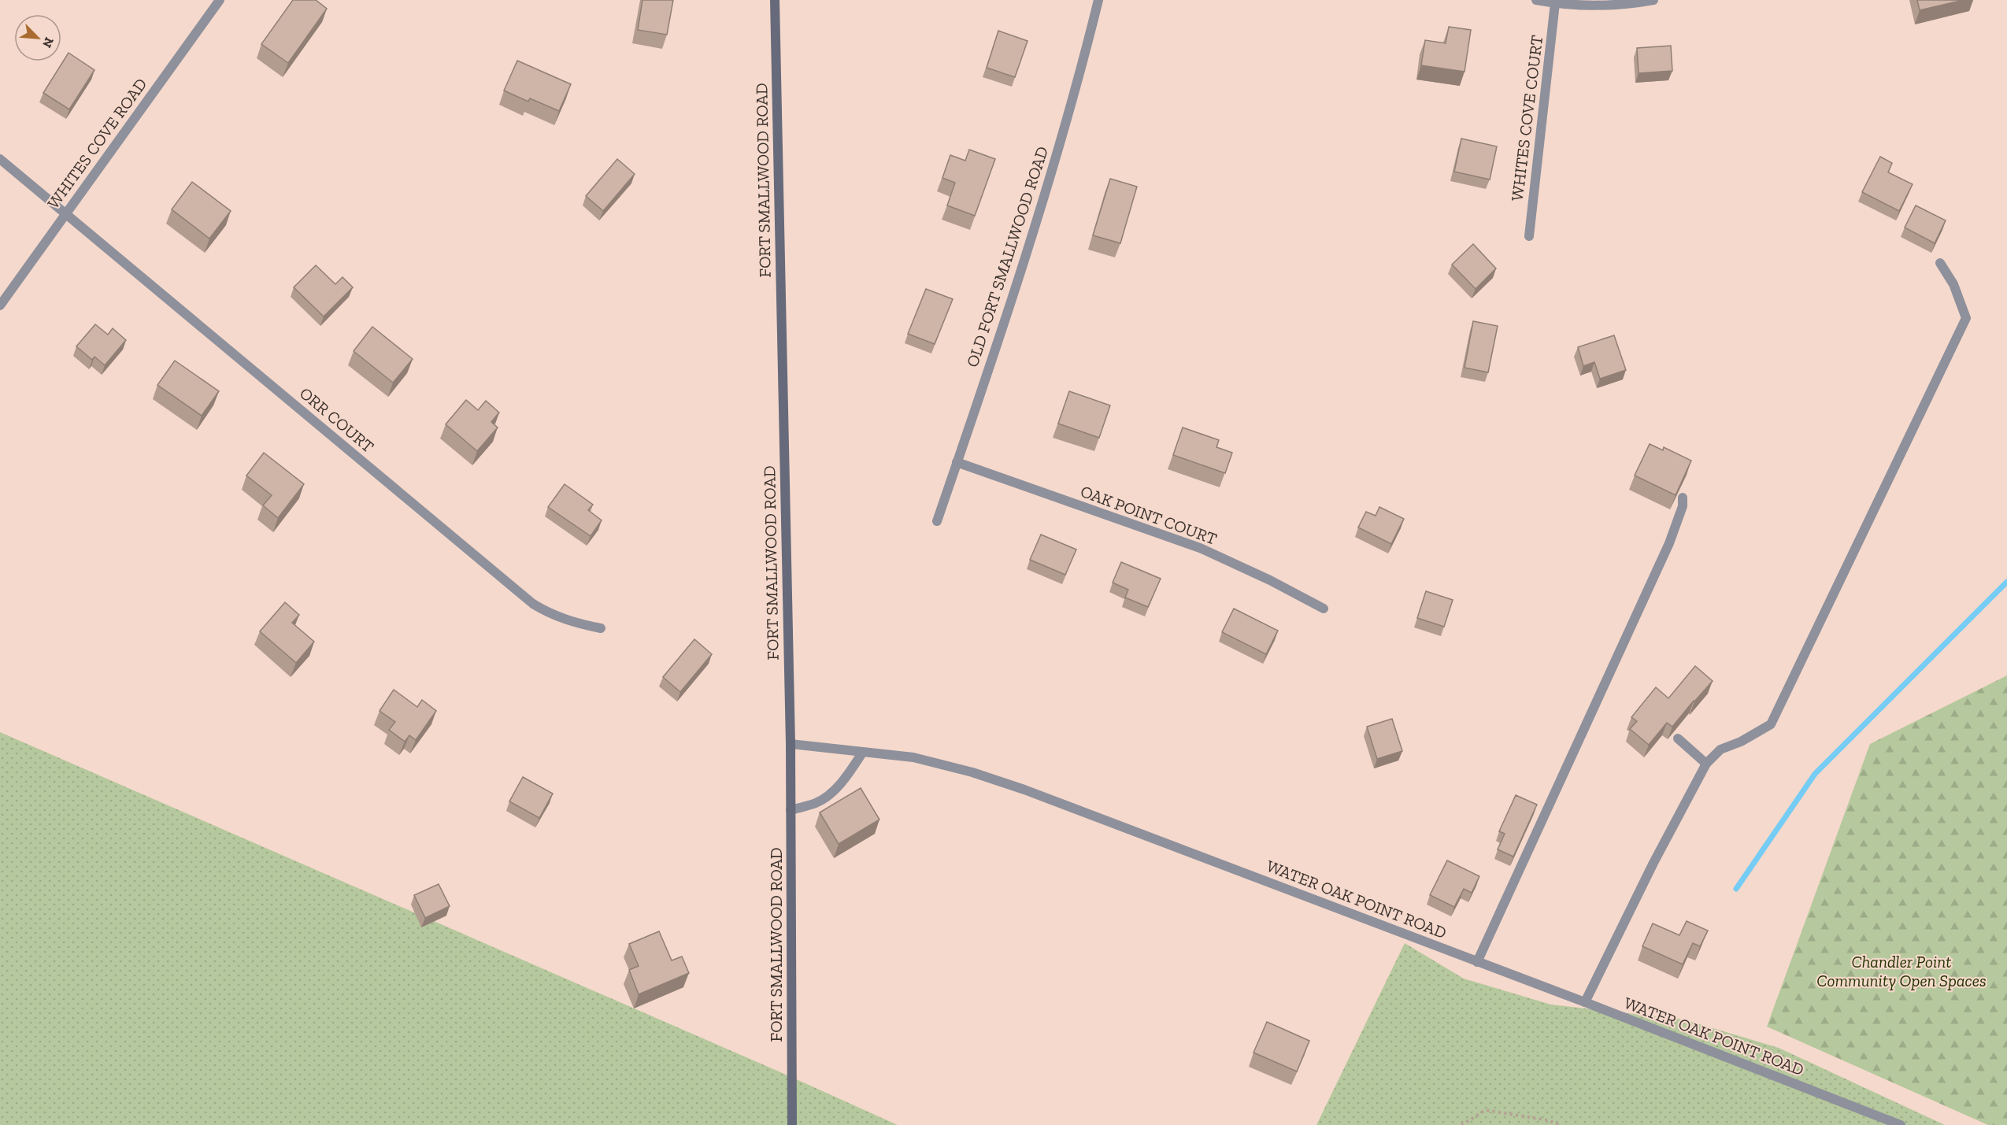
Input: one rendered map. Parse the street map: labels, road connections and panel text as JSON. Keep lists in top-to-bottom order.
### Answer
{
  "streets": {
    "main road": ["FORT SMALLWOOD ROAD"],
    "street": [
      "WHITES COVE COURT",
      "WHITES COVE ROAD",
      "OLD FORT SMALLWOOD ROAD",
      "ORR COURT",
      "OAK POINT COURT",
      "WATER OAK POINT ROAD"
    ]
  },
  "crossings": [
    ["WHITES COVE ROAD", "ORR COURT"],
    ["FORT SMALLWOOD ROAD", "WATER OAK POINT ROAD"],
    ["OLD FORT SMALLWOOD ROAD", "OAK POINT COURT"]
  ],
  "parks": ["Chandler Point Community Open Spaces"],
  "north": "bottom right"
}
